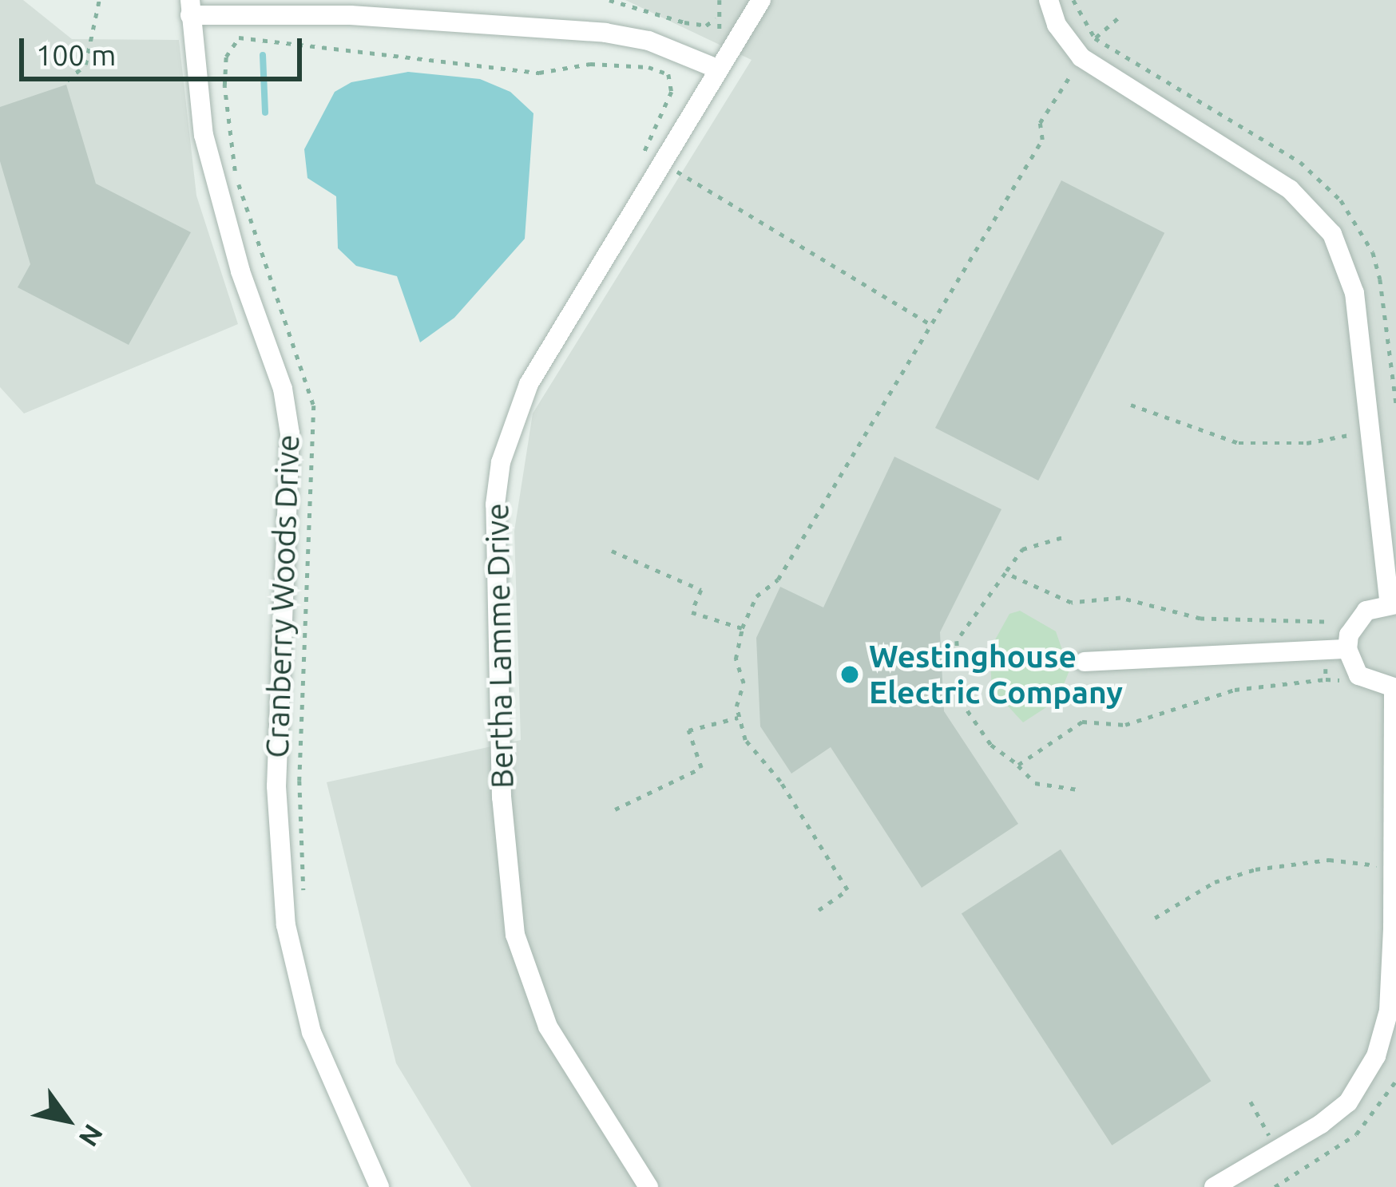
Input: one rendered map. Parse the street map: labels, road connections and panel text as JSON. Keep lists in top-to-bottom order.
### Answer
{
  "streets": {
    "street": ["Cranberry Woods Drive", "Bertha Lamme Drive"]
  },
  "places": ["Westinghouse Electric Company"],
  "scale_bar": "100 m",
  "north": "bottom right"
}
